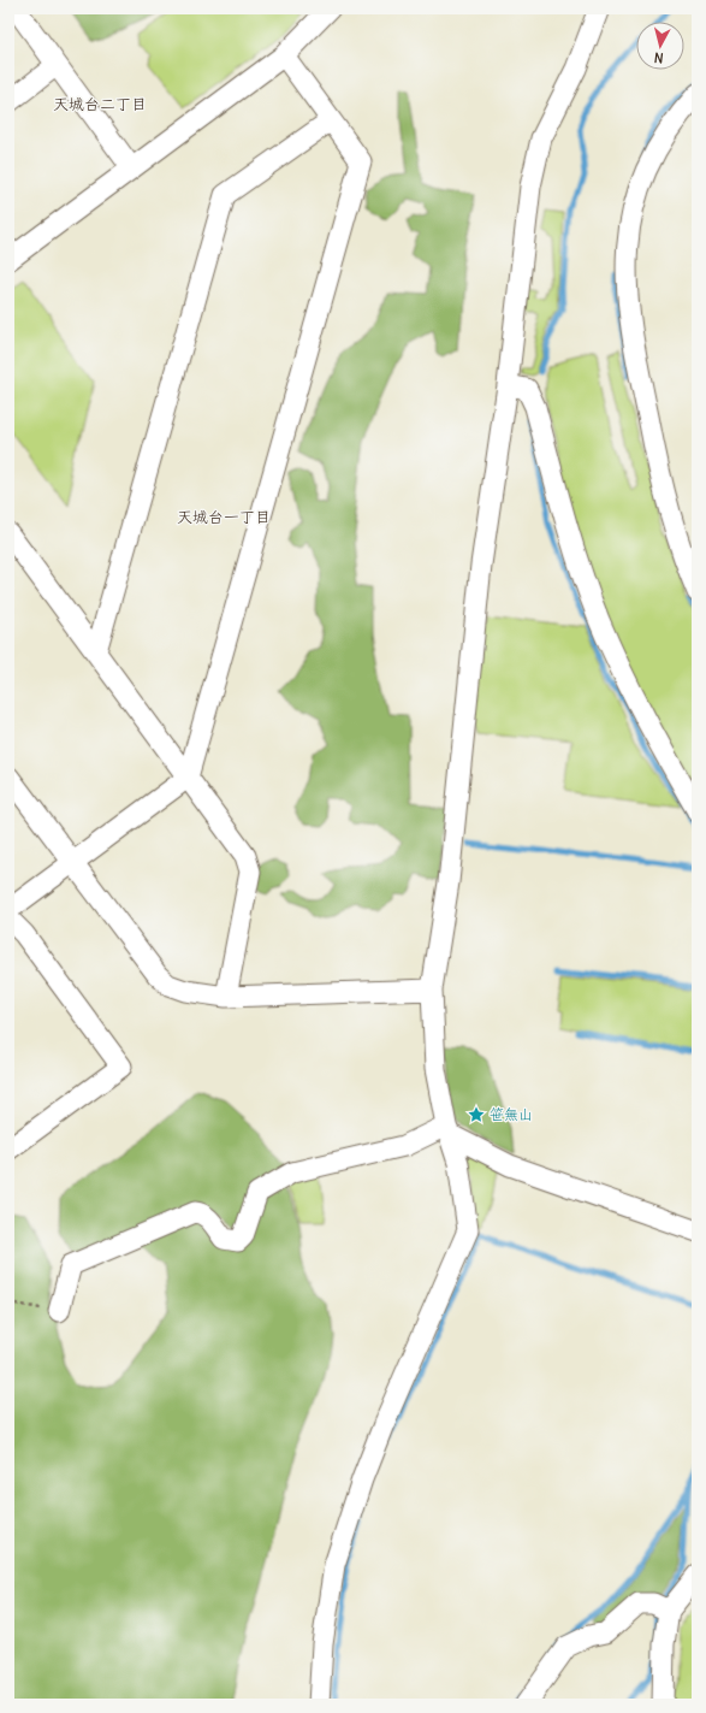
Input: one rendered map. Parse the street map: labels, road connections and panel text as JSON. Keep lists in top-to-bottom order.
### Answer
{
  "districts": ["天城台二丁目", "天城台一丁目"],
  "places": {
    "place": ["笹無山"]
  },
  "north": "bottom"
}
